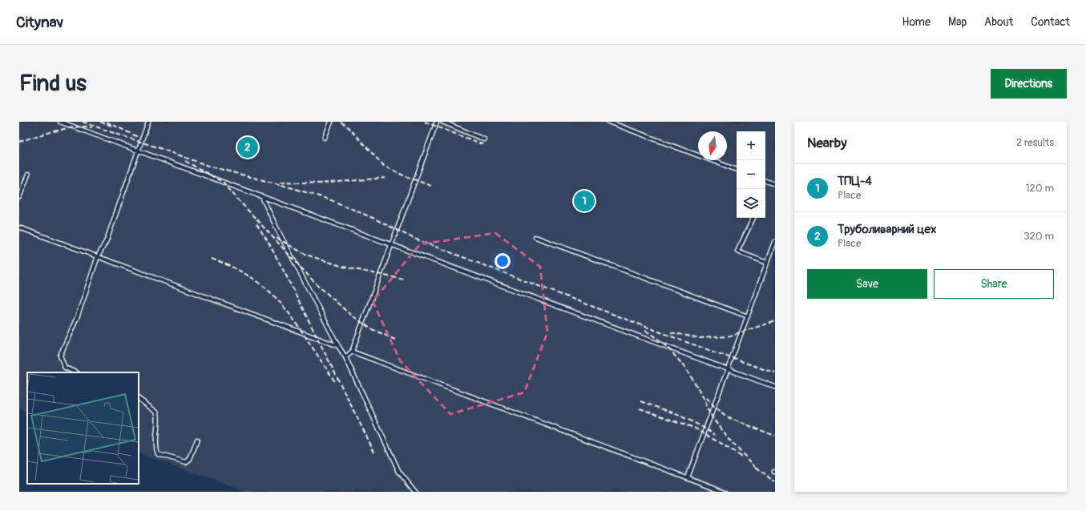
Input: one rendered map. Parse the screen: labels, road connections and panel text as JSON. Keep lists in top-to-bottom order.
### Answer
{
  "north": "bottom",
  "page": {
    "header": "Citynav",
    "nav": [
      "Home",
      "Map",
      "About",
      "Contact"
    ],
    "buttons": [
      "Directions",
      ["Save", "Share"]
    ],
    "title": "Find us",
    "heading": ["Nearby", "2 results"],
    "map_buttons": ["+", "−"],
    "pins": ["2", "1"],
    "list": [
      {
        "mark": "1",
        "name": "ТПЦ-4",
        "note": "Place",
        "value": "120 m"
      },
      {
        "mark": "2",
        "name": "Труболиварний цех",
        "note": "Place",
        "value": "320 m"
      }
    ]
  }
}
